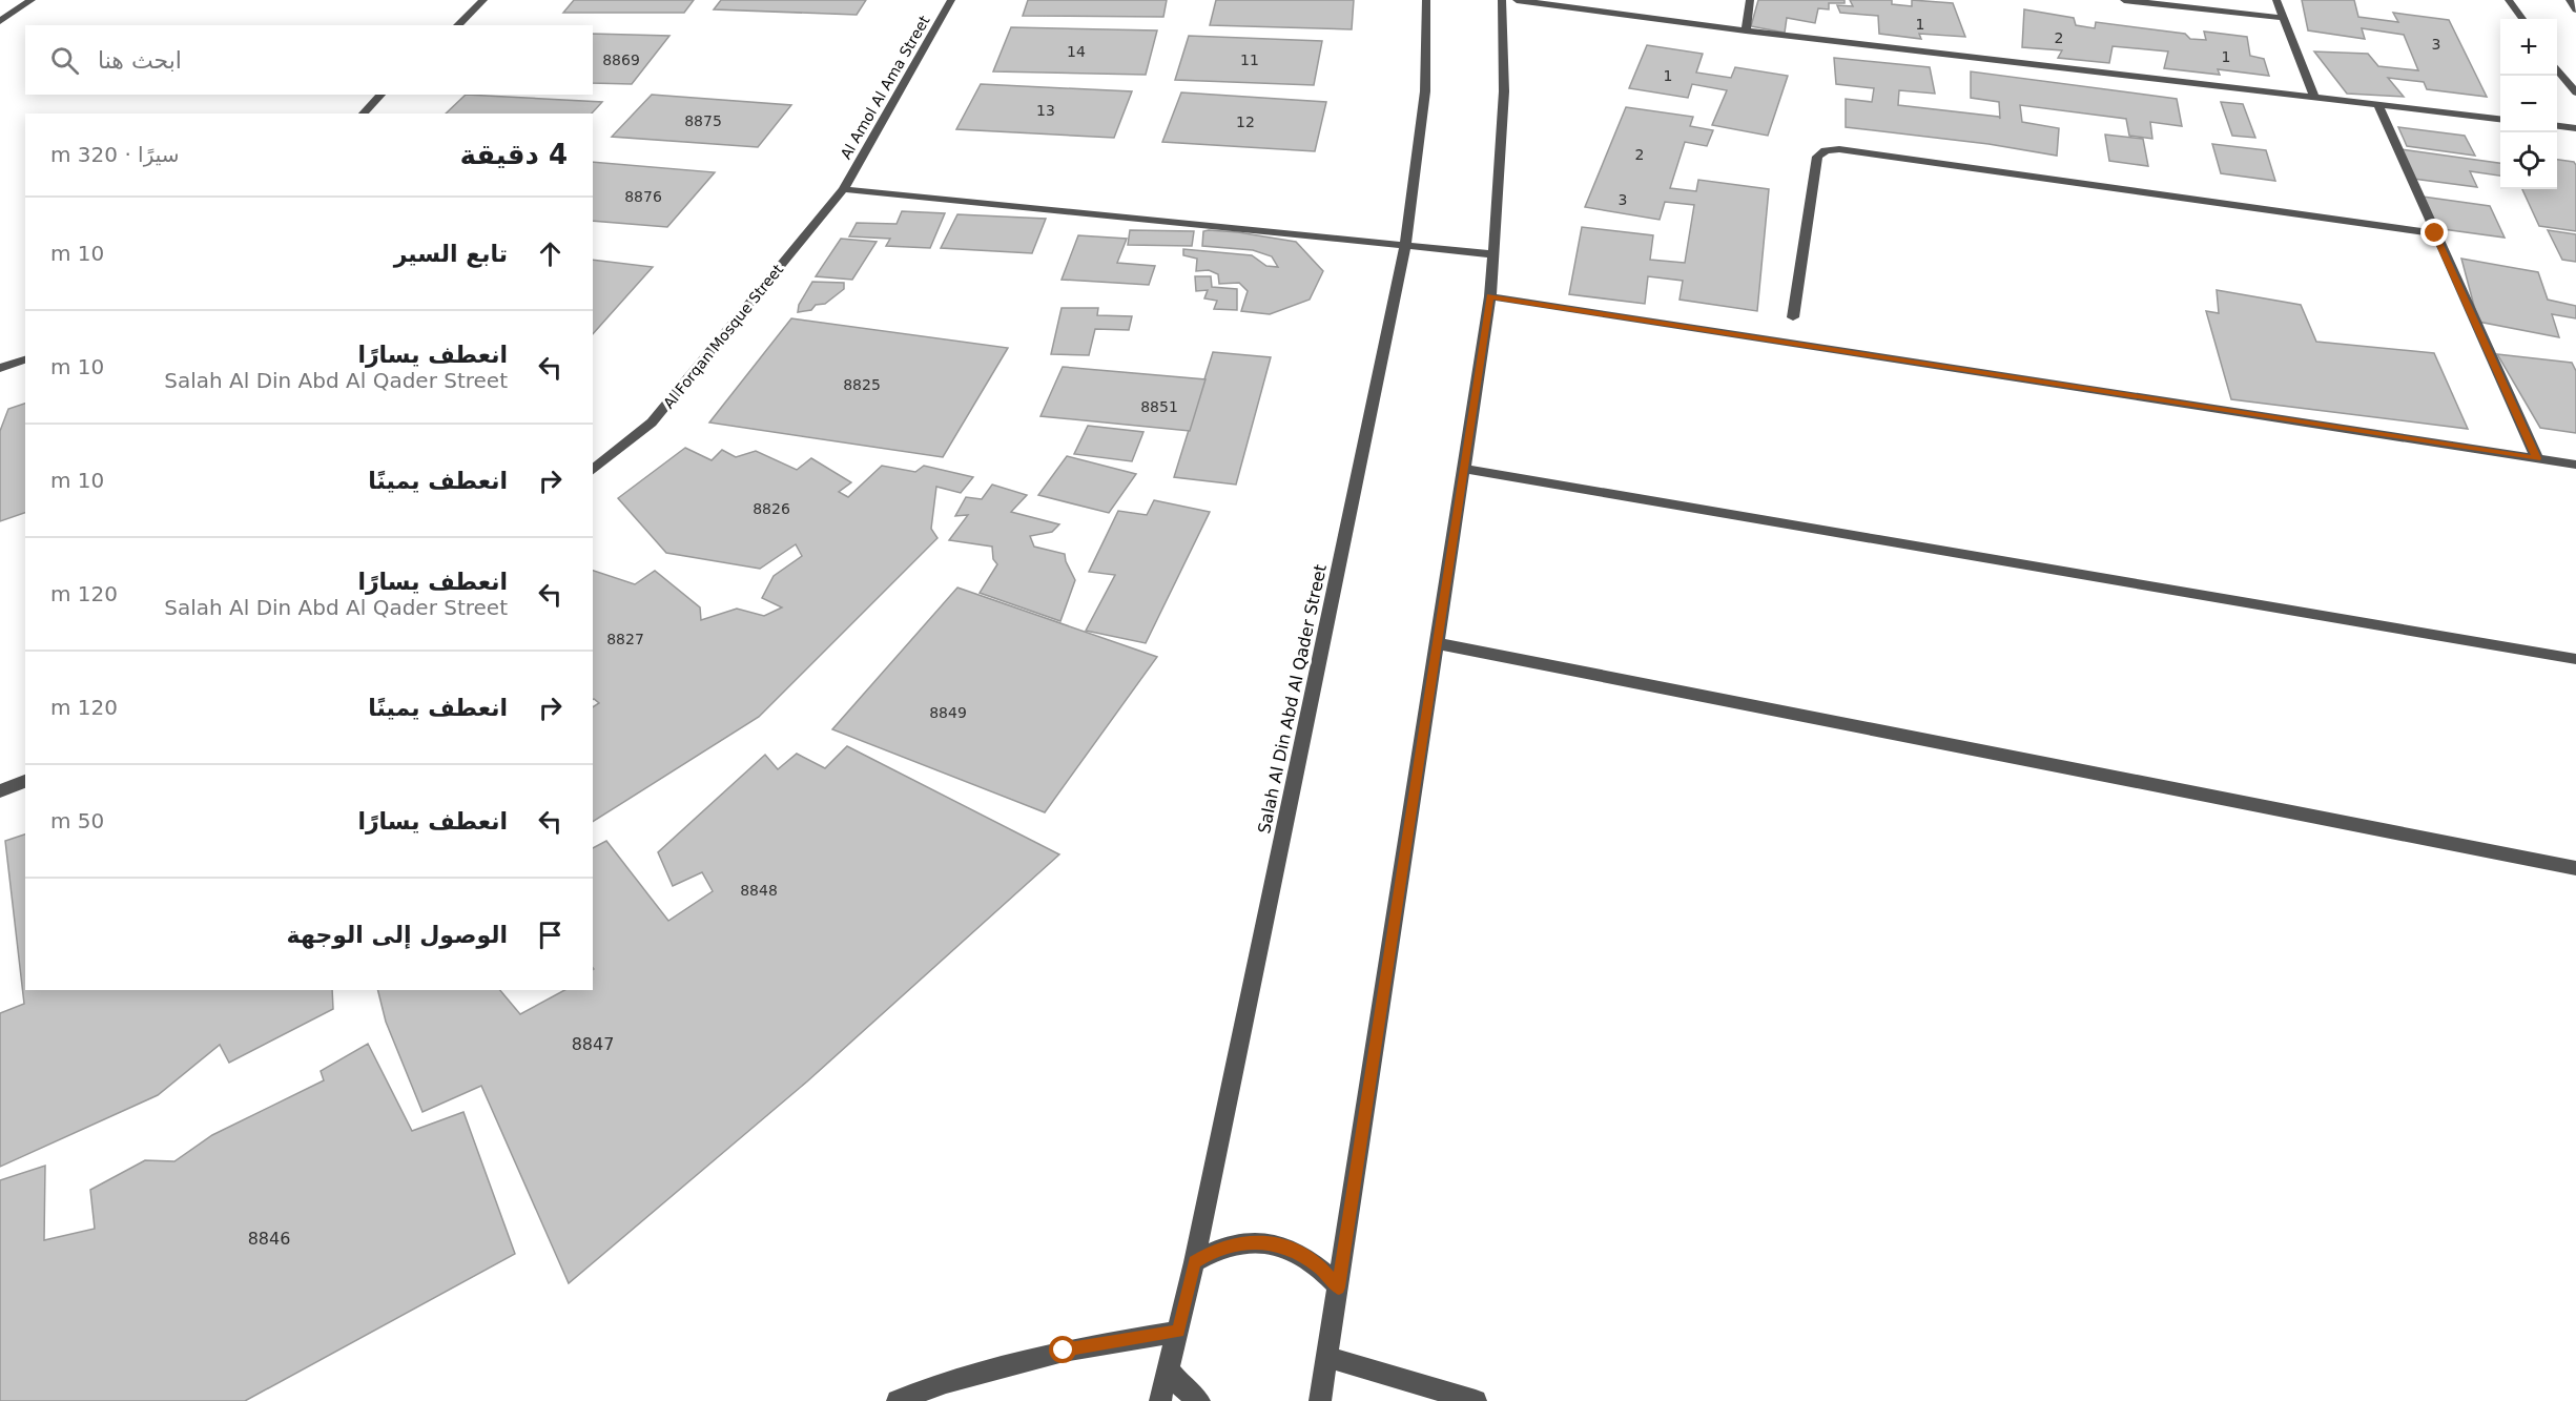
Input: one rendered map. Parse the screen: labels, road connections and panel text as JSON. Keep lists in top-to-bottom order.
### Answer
{
  "streets": {
    "street": ["Al Amol Al Ama Street", "Al Forqan Mosque Street", "Salah Al Din Abd Al Qader Street"]
  },
  "crossings": [
    ["Al Amol Al Ama Street", "Al Forqan Mosque Street"]
  ],
  "house_numbers": [
    "1",
    "2",
    "3",
    "14",
    "1",
    "8869",
    "11",
    "1",
    "13",
    "8875",
    "12",
    "2",
    "8876",
    "3",
    "8825",
    "8851",
    "8826",
    "8827",
    "8849",
    "8848",
    "8847",
    "8846"
  ],
  "page": {
    "map_buttons": ["+", "−"],
    "search": "ابحث هنا",
    "heading": ["4 دقيقة", "سيرًا · 320 m"],
    "list": [
      ["تابع السير", "10 m"],
      ["انعطف يسارًا", "Salah Al Din Abd Al Qader Street", "10 m"],
      ["انعطف يمينًا", "10 m"],
      ["انعطف يسارًا", "Salah Al Din Abd Al Qader Street", "120 m"],
      ["انعطف يمينًا", "120 m"],
      ["انعطف يسارًا", "50 m"],
      "الوصول إلى الوجهة"
    ]
  }
}
